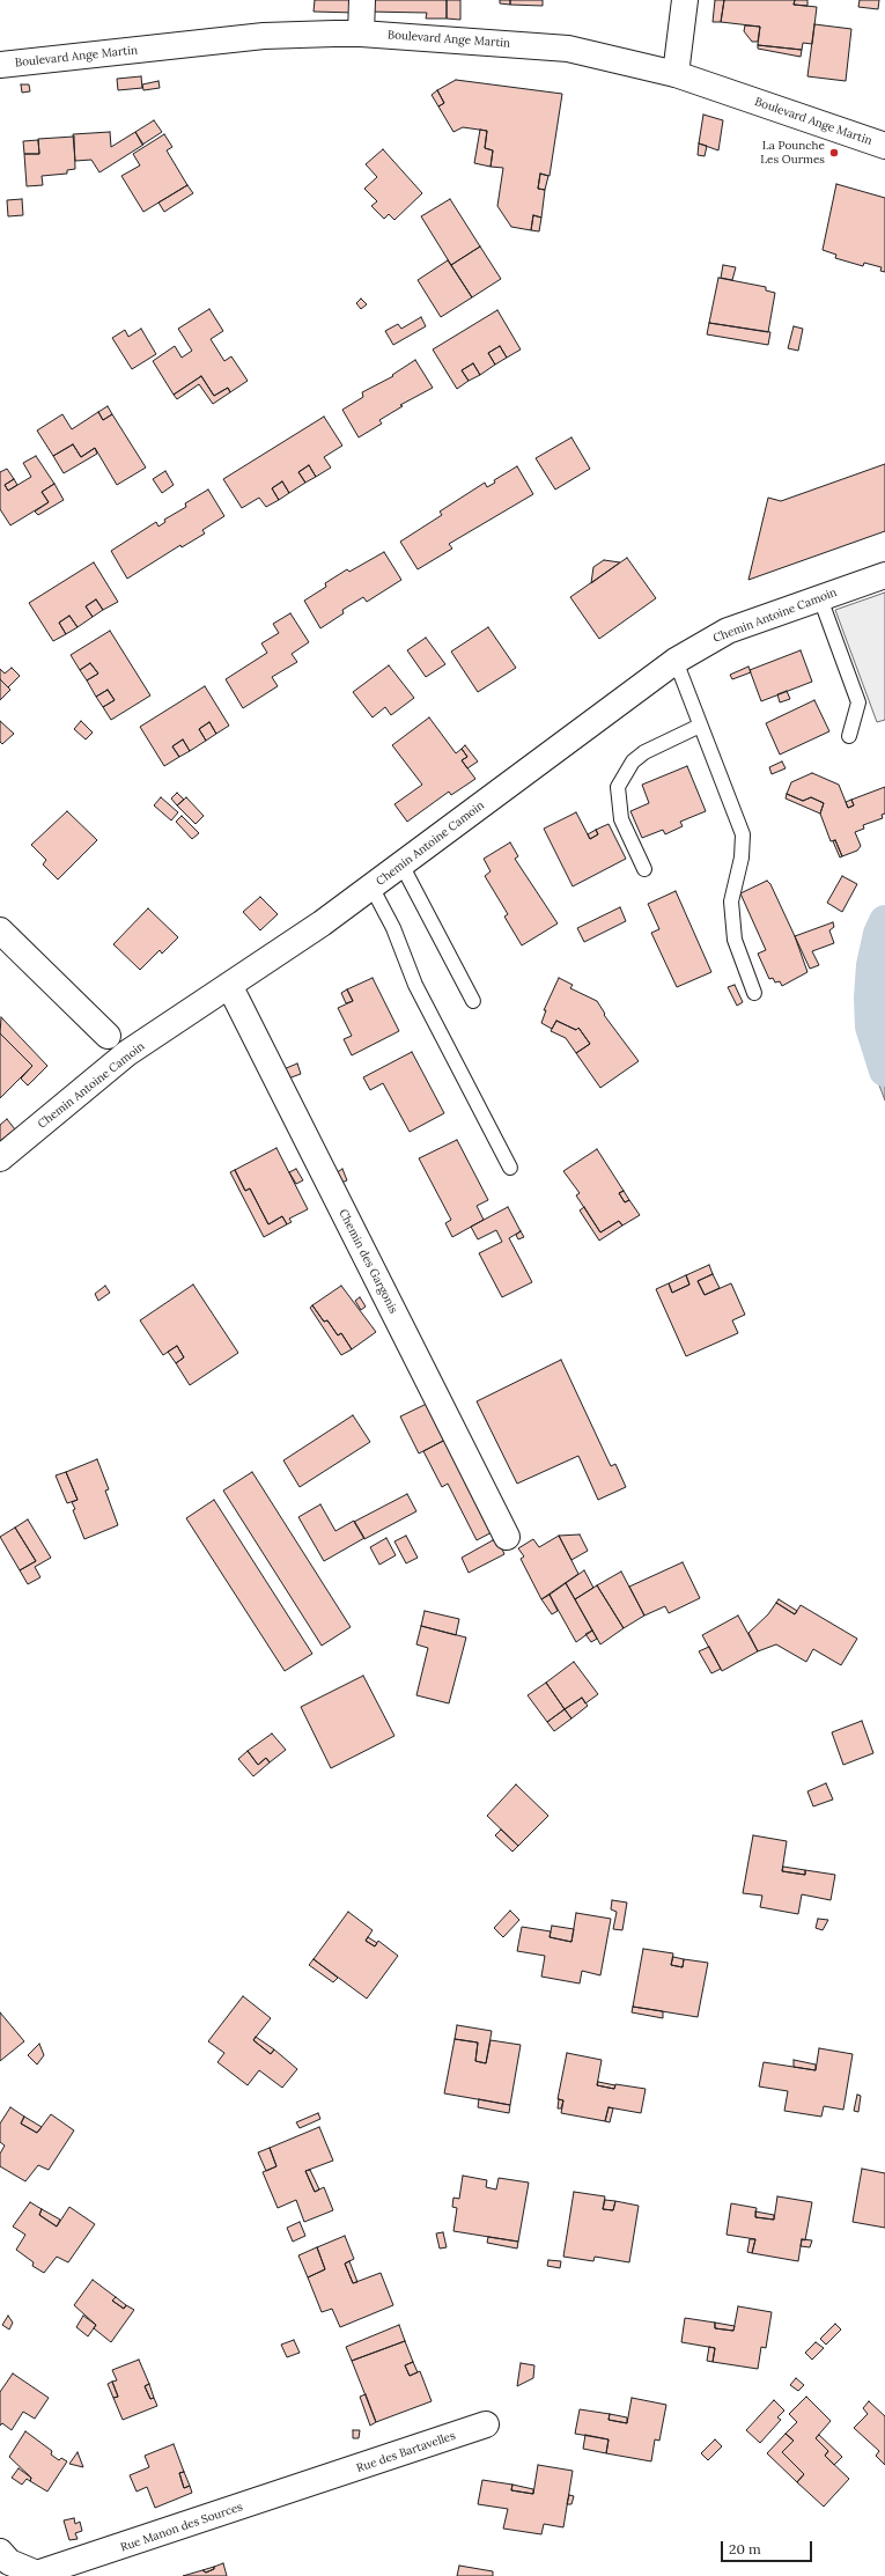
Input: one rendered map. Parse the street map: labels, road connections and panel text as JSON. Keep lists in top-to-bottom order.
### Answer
{
  "streets": {
    "street": [
      "Boulevard Ange Martin",
      "Chemin Antoine Camoin",
      "Chemin des Gargonis",
      "Rue des Bartavelles",
      "Rue Manon des Sources"
    ]
  },
  "crossings": [
    ["Chemin Antoine Camoin", "Chemin des Gargonis"],
    ["Rue des Bartavelles", "Rue Manon des Sources"]
  ],
  "places": ["La Pounche Les Ourmes"],
  "scale_bar": "20 m"
}
